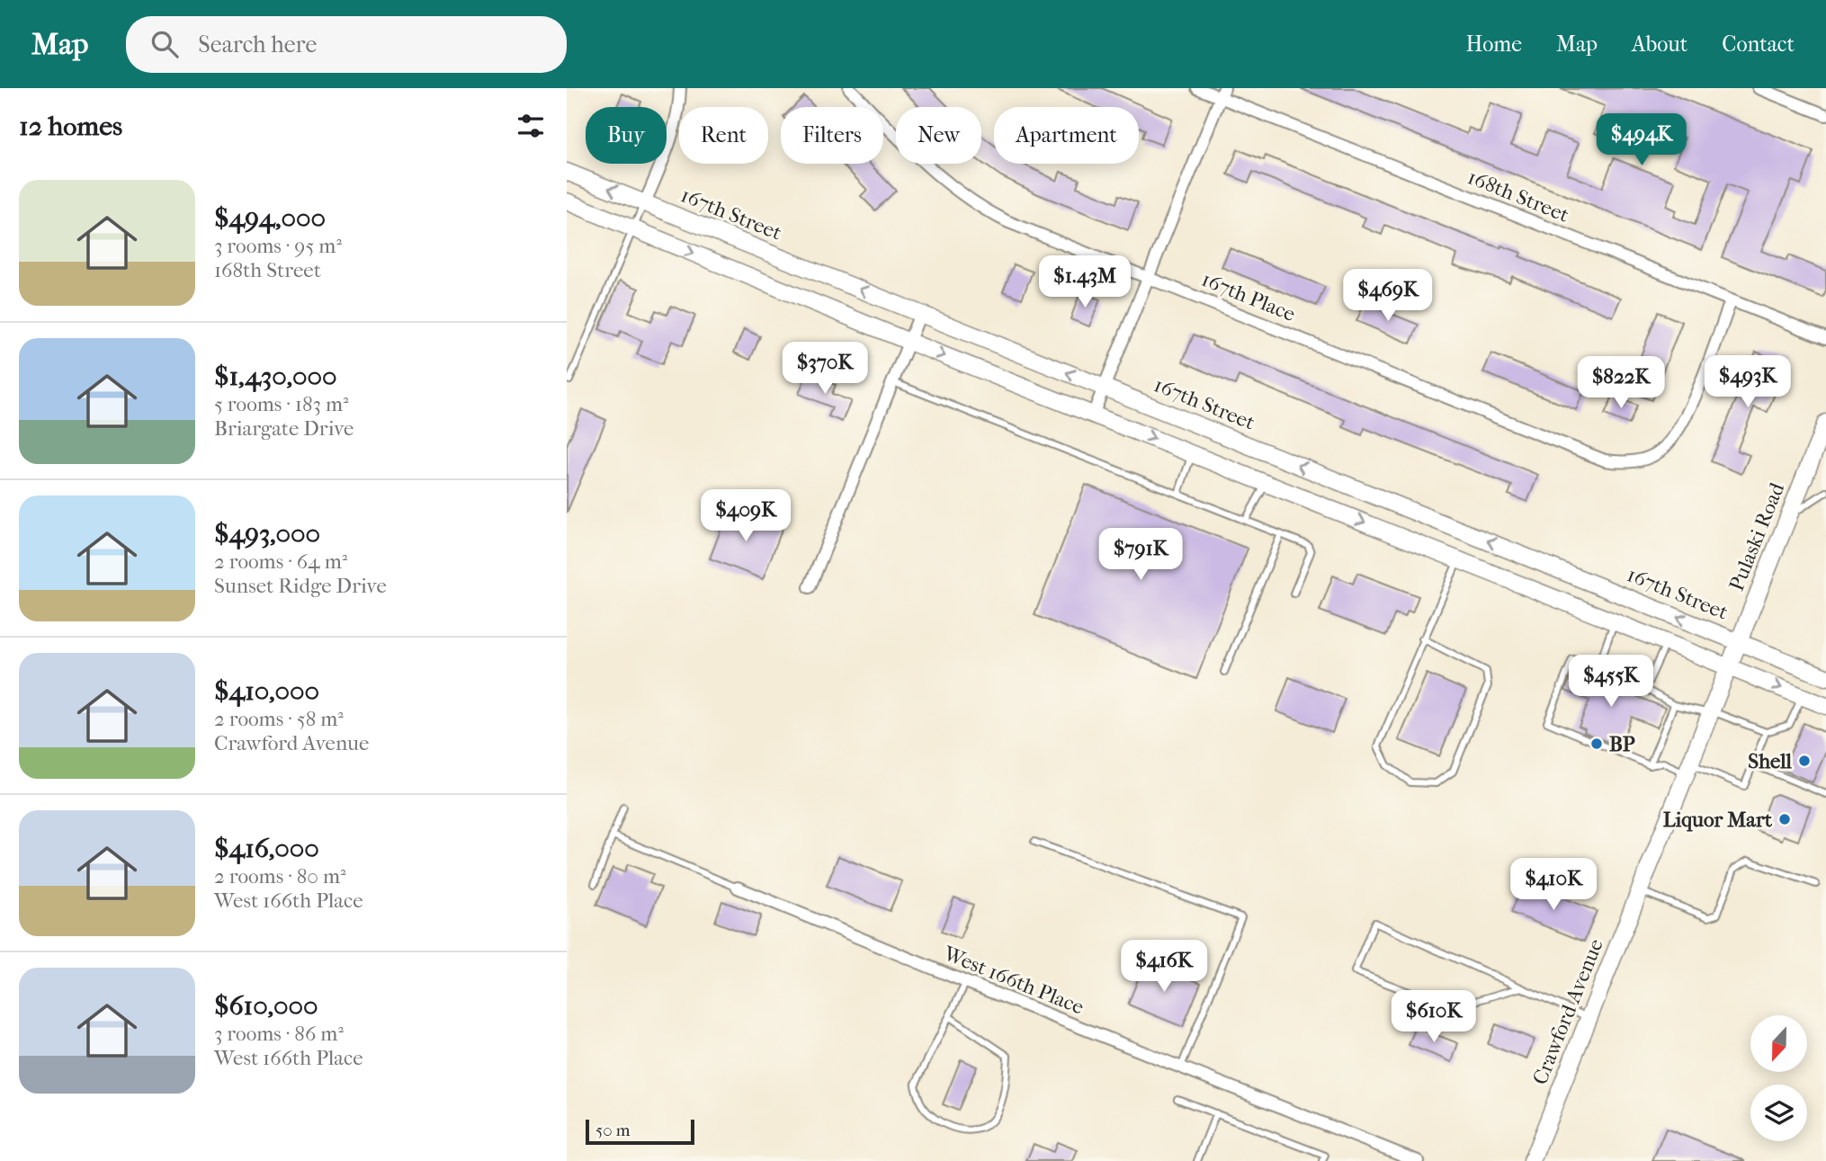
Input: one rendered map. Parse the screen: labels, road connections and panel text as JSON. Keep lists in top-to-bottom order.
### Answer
{
  "streets": {
    "main road": ["167th Street", "Pulaski Road", "Crawford Avenue"],
    "street": ["168th Street", "167th Place", "West 166th Place"]
  },
  "crossings": [
    ["168th Street", "167th Place"],
    ["167th Street", "Pulaski Road"],
    ["Pulaski Road", "Crawford Avenue"]
  ],
  "places": ["BP", "Shell", "Liquor Mart"],
  "scale_bar": "50 m",
  "north": "bottom",
  "page": {
    "header": "Map",
    "search": "Search here",
    "nav": [
      "Home",
      "Map",
      "About",
      "Contact"
    ],
    "heading": "12 homes",
    "chip": [
      "Buy",
      "Rent",
      "Filters",
      "New",
      "Apartment"
    ],
    "price": [
      "$494K",
      "$1.43M",
      "$469K",
      "$370K",
      "$493K",
      "$822K",
      "$409K",
      "$791K",
      "$455K",
      "$410K",
      "$416K",
      "$610K"
    ],
    "list": [
      {
        "name": "$494,000",
        "note": "3 rooms · 95 m² · 168th Street"
      },
      {
        "name": "$1,430,000",
        "note": "5 rooms · 183 m² · Briargate Drive"
      },
      {
        "name": "$493,000",
        "note": "2 rooms · 64 m² · Sunset Ridge Drive"
      },
      {
        "name": "$410,000",
        "note": "2 rooms · 58 m² · Crawford Avenue"
      },
      {
        "name": "$416,000",
        "note": "2 rooms · 80 m² · West 166th Place"
      },
      {
        "name": "$610,000",
        "note": "3 rooms · 86 m² · West 166th Place"
      }
    ],
    "scale": "50 m"
  }
}
